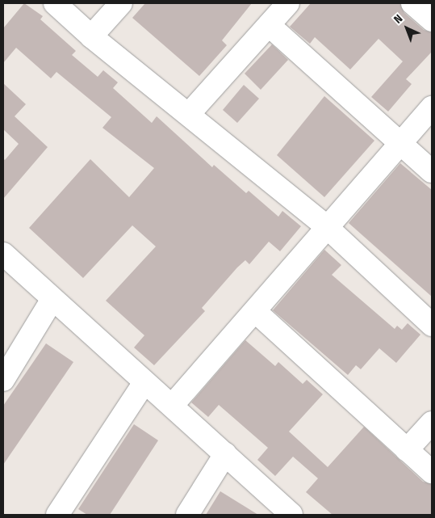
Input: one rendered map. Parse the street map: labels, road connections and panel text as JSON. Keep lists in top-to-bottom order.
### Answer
{
  "north": "top left"
}
